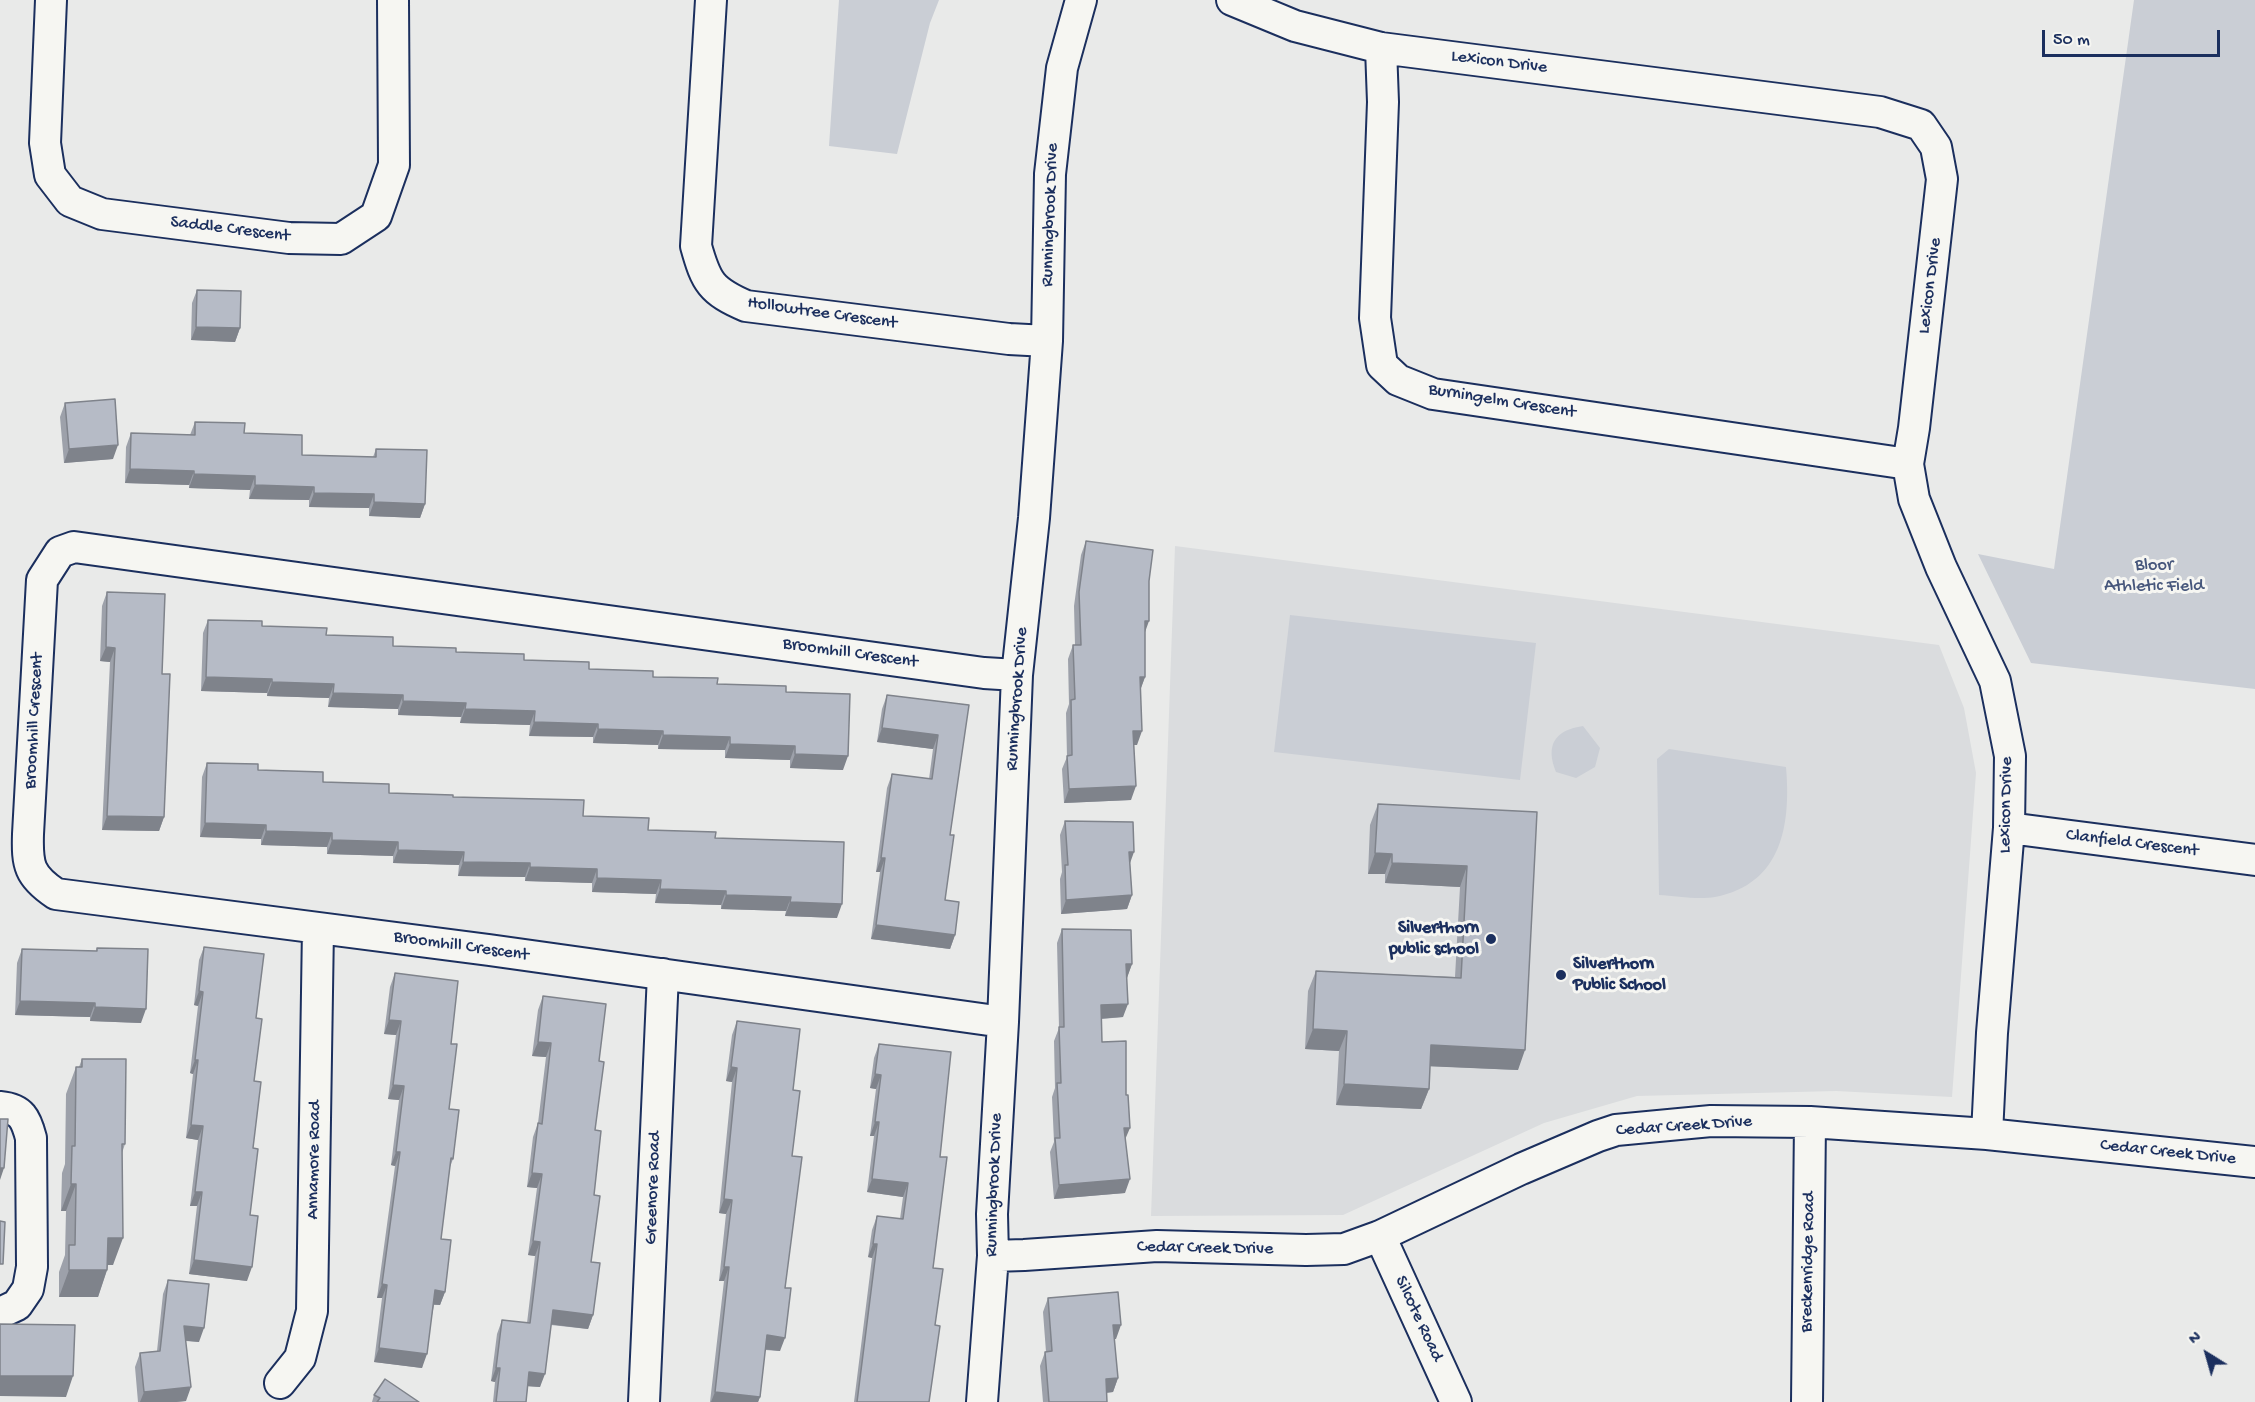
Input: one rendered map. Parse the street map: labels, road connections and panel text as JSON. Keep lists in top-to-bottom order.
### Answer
{
  "streets": {
    "street": [
      "Lexicon Drive",
      "Runningbrook Drive",
      "Saddle Crescent",
      "Hollowtree Crescent",
      "Burningelm Crescent",
      "Broomhill Crescent",
      "Clanfield Crescent",
      "Cedar Creek Drive",
      "Annamore Road",
      "Greenore Road",
      "Breckenridge Road",
      "Silcote Road"
    ]
  },
  "crossings": [
    ["Lexicon Drive", "Burningelm Crescent"],
    ["Lexicon Drive", "Clanfield Crescent"],
    ["Lexicon Drive", "Cedar Creek Drive"],
    ["Runningbrook Drive", "Hollowtree Crescent"],
    ["Runningbrook Drive", "Broomhill Crescent"],
    ["Runningbrook Drive", "Cedar Creek Drive"],
    ["Broomhill Crescent", "Annamore Road"],
    ["Broomhill Crescent", "Greenore Road"],
    ["Cedar Creek Drive", "Breckenridge Road"],
    ["Cedar Creek Drive", "Silcote Road"]
  ],
  "parks": ["Bloor Athletic Field"],
  "places": ["Silverthorn public school", "Silverthorn Public School"],
  "scale_bar": "50 m",
  "north": "top left"
}
